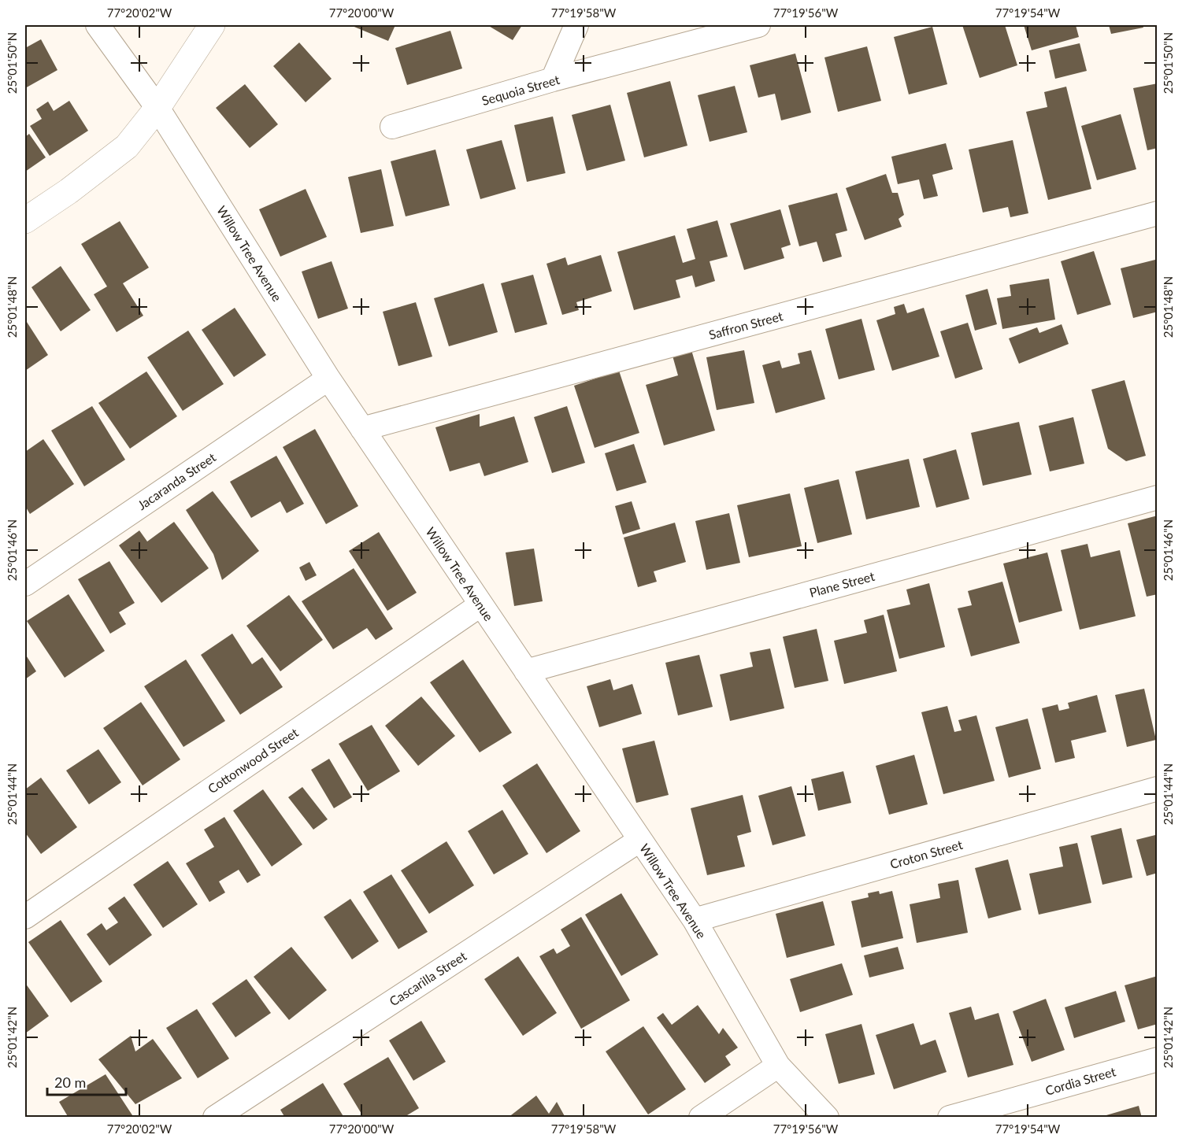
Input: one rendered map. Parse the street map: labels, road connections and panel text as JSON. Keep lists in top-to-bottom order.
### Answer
{
  "streets": {
    "street": [
      "Sequoia Street",
      "Willow Tree Avenue",
      "Saffron Street",
      "Jacaranda Street",
      "Plane Street",
      "Cottonwood Street",
      "Croton Street",
      "Cascarilla Street",
      "Cordia Street"
    ]
  },
  "crossings": [
    ["Willow Tree Avenue", "Saffron Street"],
    ["Willow Tree Avenue", "Jacaranda Street"],
    ["Willow Tree Avenue", "Plane Street"],
    ["Willow Tree Avenue", "Cottonwood Street"],
    ["Willow Tree Avenue", "Croton Street"],
    ["Willow Tree Avenue", "Cascarilla Street"]
  ],
  "scale_bar": "20 m",
  "coordinates": [
    "77°20'02\"W",
    "77°20'00\"W",
    "77°19'58\"W",
    "77°19'56\"W",
    "77°19'54\"W",
    "25°01'50\"N",
    "25°01'48\"N",
    "25°01'46\"N",
    "25°01'44\"N",
    "25°01'42\"N"
  ]
}
